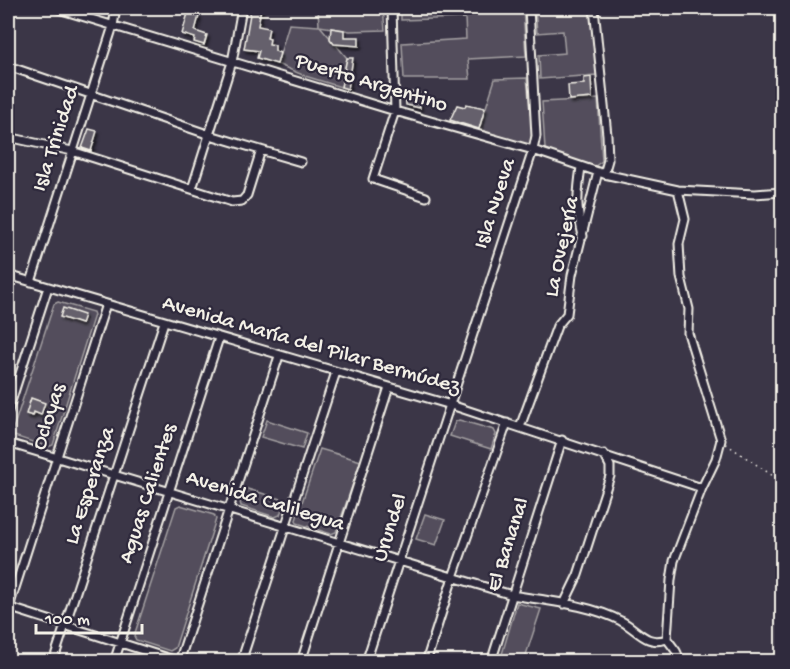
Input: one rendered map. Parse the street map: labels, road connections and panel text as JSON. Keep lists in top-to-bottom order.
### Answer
{
  "streets": {
    "street": [
      "Puerto Argentino",
      "Isla Trinidad",
      "Isla Nueva",
      "La Ovejería",
      "Avenida María del Pilar Bermúdez",
      "Ocloyas",
      "La Esperanza",
      "Aguas Calientes",
      "Avenida Calilegua",
      "Urundel",
      "El Bananal"
    ]
  },
  "crossings": [
    ["Puerto Argentino", "Isla Trinidad"],
    ["Puerto Argentino", "Isla Nueva"],
    ["Puerto Argentino", "La Ovejería"],
    ["Isla Trinidad", "Avenida María del Pilar Bermúdez"],
    ["Isla Nueva", "Avenida María del Pilar Bermúdez"],
    ["Isla Nueva", "Urundel"],
    ["La Ovejería", "Avenida María del Pilar Bermúdez"],
    ["Avenida María del Pilar Bermúdez", "Ocloyas"],
    ["Avenida María del Pilar Bermúdez", "La Esperanza"],
    ["Avenida María del Pilar Bermúdez", "Aguas Calientes"],
    ["Avenida María del Pilar Bermúdez", "Urundel"],
    ["Avenida María del Pilar Bermúdez", "El Bananal"],
    ["Ocloyas", "Avenida Calilegua"],
    ["La Esperanza", "Avenida Calilegua"],
    ["Aguas Calientes", "Avenida Calilegua"],
    ["Avenida Calilegua", "Urundel"],
    ["Avenida Calilegua", "El Bananal"]
  ],
  "scale_bar": "100 m"
}
